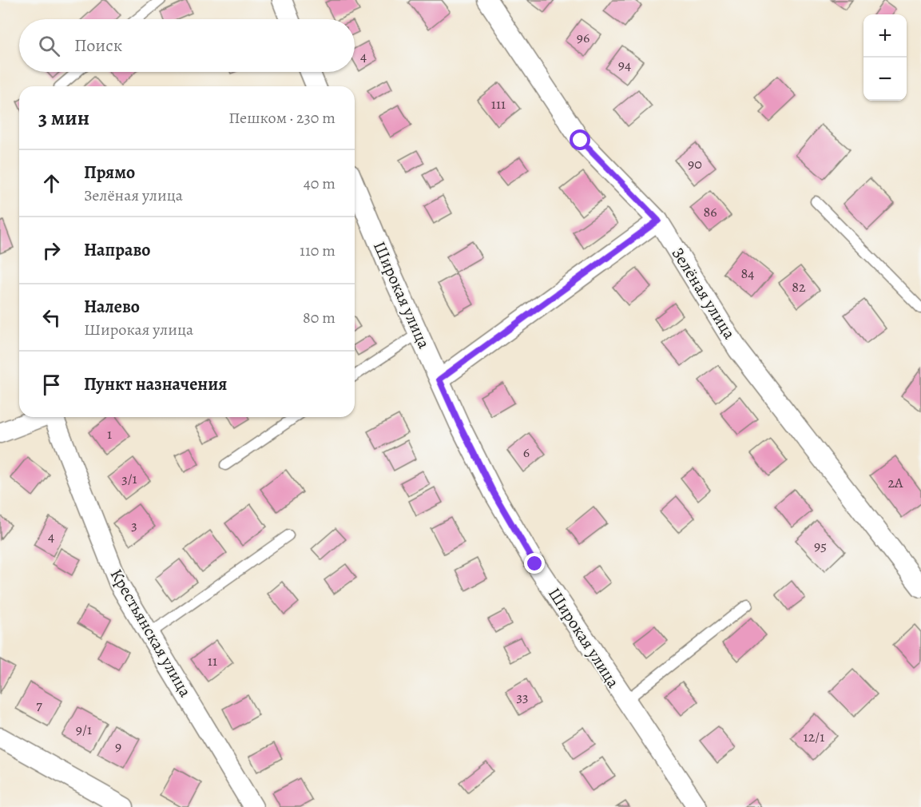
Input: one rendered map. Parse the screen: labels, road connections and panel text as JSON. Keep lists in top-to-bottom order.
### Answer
{
  "streets": {
    "street": ["Зелёная улица", "Широкая улица", "Крестьянская улица"]
  },
  "house_numbers": [
    "96",
    "4",
    "94",
    "111",
    "90",
    "86",
    "84",
    "82",
    "1",
    "6",
    "3/1",
    "2А",
    "3",
    "4",
    "95",
    "11",
    "33",
    "7",
    "9/1",
    "12/1",
    "9"
  ],
  "page": {
    "map_buttons": ["+", "−"],
    "search": "Поиск",
    "heading": ["3 мин", "Пешком · 230 m"],
    "list": [
      ["Прямо", "Зелёная улица", "40 m"],
      ["Направо", "110 m"],
      ["Налево", "Широкая улица", "80 m"],
      "Пункт назначения"
    ]
  }
}
